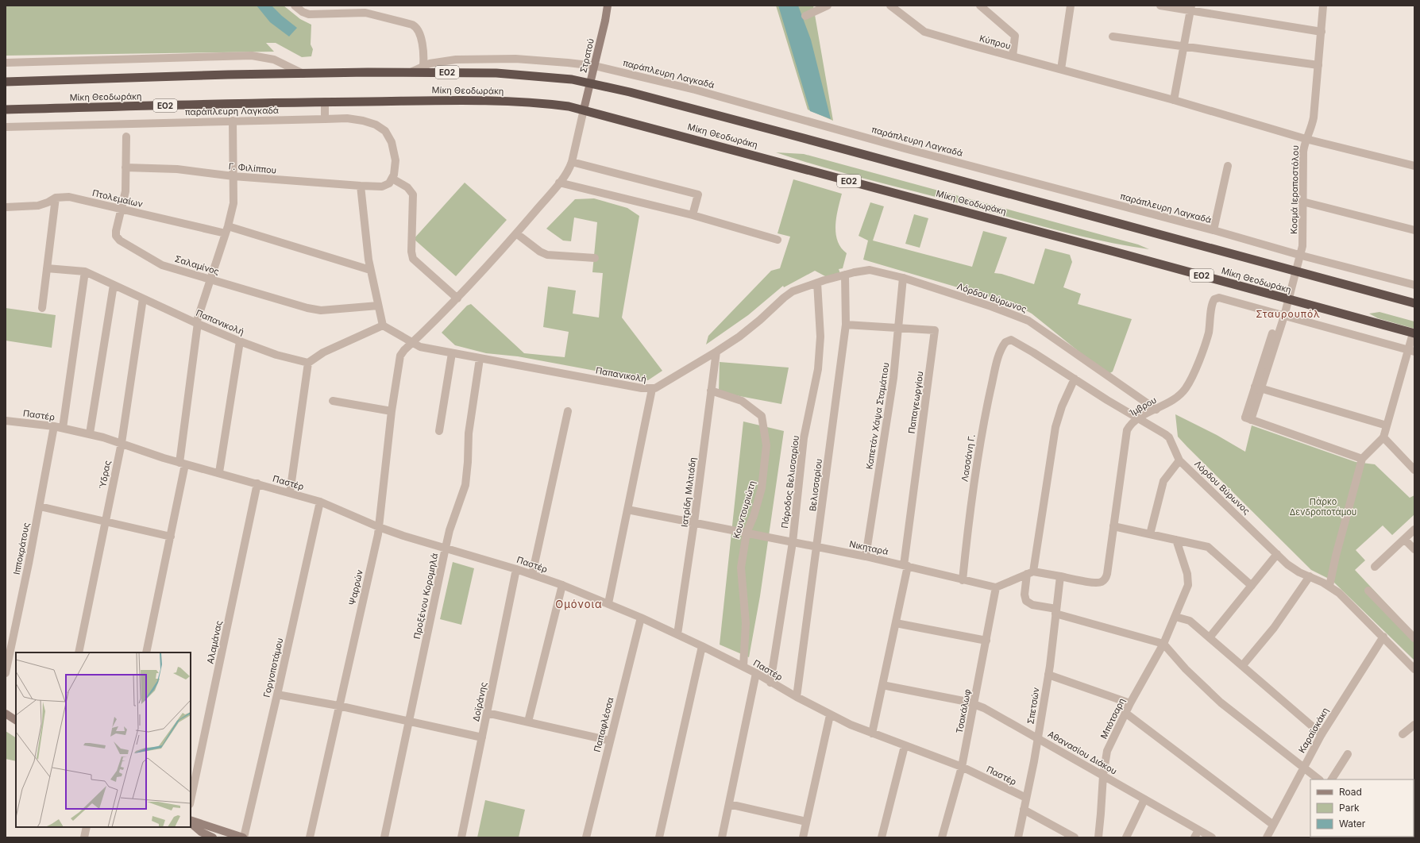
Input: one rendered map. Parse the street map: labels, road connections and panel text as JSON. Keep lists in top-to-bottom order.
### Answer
{
  "streets": {
    "highway": ["ΕΟ2", "Μίκη Θεοδωράκη"],
    "main road": ["Στρατού"],
    "street": [
      "Κύπρου",
      "παράπλευρη Λαγκαδά",
      "Γ. Φιλίππου",
      "Κοσμά Ιεραποστόλου",
      "Πτολεμαίων",
      "Σαλαμίνος",
      "Λόρδου Βύρωνος",
      "Παπανικολή",
      "Παπαγεωργίου",
      "Ίμβρου",
      "Παστέρ",
      "Καπετάν Χάψα Σταμάτιου",
      "Λασσάνη Γ.",
      "Ύδρας",
      "Πάροδος Βελισσαρίου",
      "Βελισσαρίου",
      "Ιατρίδη Μιλτιάδη",
      "Κουντουριώτη",
      "Νικηταρά",
      "Ιπποκράτους",
      "Ψαρρών",
      "Προξένου Κορομηλά",
      "Αλαμάνας",
      "Γοργοποτάμου",
      "Δοϊράνης",
      "Σπετσών",
      "Τσακάλωφ",
      "Μπότσαρη",
      "Παπαφλέσσα",
      "Καραϊσκάκη",
      "Αθανασίου Διάκου"
    ]
  },
  "crossings": [
    ["Κύπρου", "Κοσμά Ιεραποστόλου"],
    ["Στρατού", "παράπλευρη Λαγκαδά"],
    ["Στρατού", "Μίκη Θεοδωράκη"],
    ["Στρατού", "Ψαρρών"],
    ["παράπλευρη Λαγκαδά", "Μίκη Θεοδωράκη"],
    ["παράπλευρη Λαγκαδά", "Γ. Φιλίππου"],
    ["παράπλευρη Λαγκαδά", "Κοσμά Ιεραποστόλου"],
    ["Μίκη Θεοδωράκη", "Κοσμά Ιεραποστόλου"],
    ["Μίκη Θεοδωράκη", "Ψαρρών"],
    ["Γ. Φιλίππου", "Σαλαμίνος"],
    ["Κοσμά Ιεραποστόλου", "Ίμβρου"],
    ["Πτολεμαίων", "Σαλαμίνος"],
    ["Λόρδου Βύρωνος", "Παπανικολή"],
    ["Λόρδου Βύρωνος", "Ίμβρου"],
    ["Λόρδου Βύρωνος", "Καπετάν Χάψα Σταμάτιου"],
    ["Λόρδου Βύρωνος", "Λασσάνη Γ."],
    ["Λόρδου Βύρωνος", "Καραϊσκάκη"],
    ["Παπανικολή", "Ύδρας"],
    ["Παπανικολή", "Πάροδος Βελισσαρίου"],
    ["Παπανικολή", "Βελισσαρίου"],
    ["Παπανικολή", "Ιατρίδη Μιλτιάδη"],
    ["Παπανικολή", "Ψαρρών"],
    ["Παπανικολή", "Προξένου Κορομηλά"],
    ["Παπαγεωργίου", "Παστέρ"],
    ["Παπαγεωργίου", "Καπετάν Χάψα Σταμάτιου"],
    ["Παπαγεωργίου", "Βελισσαρίου"],
    ["Παπαγεωργίου", "Νικηταρά"],
    ["Παπαγεωργίου", "Αθανασίου Διάκου"],
    ["Ίμβρου", "Σπετσών"],
    ["Παστέρ", "Ύδρας"],
    ["Παστέρ", "Πάροδος Βελισσαρίου"],
    ["Παστέρ", "Βελισσαρίου"],
    ["Παστέρ", "Ιατρίδη Μιλτιάδη"],
    ["Παστέρ", "Κουντουριώτη"],
    ["Παστέρ", "Ιπποκράτους"],
    ["Παστέρ", "Ψαρρών"],
    ["Παστέρ", "Προξένου Κορομηλά"],
    ["Παστέρ", "Αλαμάνας"],
    ["Παστέρ", "Γοργοποτάμου"],
    ["Παστέρ", "Δοϊράνης"],
    ["Παστέρ", "Σπετσών"],
    ["Παστέρ", "Τσακάλωφ"],
    ["Παστέρ", "Παπαφλέσσα"],
    ["Καπετάν Χάψα Σταμάτιου", "Νικηταρά"],
    ["Λασσάνη Γ.", "Νικηταρά"],
    ["Πάροδος Βελισσαρίου", "Νικηταρά"],
    ["Βελισσαρίου", "Νικηταρά"],
    ["Ιατρίδη Μιλτιάδη", "Κουντουριώτη"],
    ["Ιατρίδη Μιλτιάδη", "Νικηταρά"],
    ["Κουντουριώτη", "Νικηταρά"],
    ["Νικηταρά", "Τσακάλωφ"],
    ["Σπετσών", "Αθανασίου Διάκου"],
    ["Τσακάλωφ", "Αθανασίου Διάκου"],
    ["Μπότσαρη", "Αθανασίου Διάκου"]
  ],
  "districts": ["Σταυρουπόλ", "Ομόνοια"],
  "parks": ["Πάρκο Δενδροποτάμου"],
  "legend": ["Road", "Park", "Water"]
}
